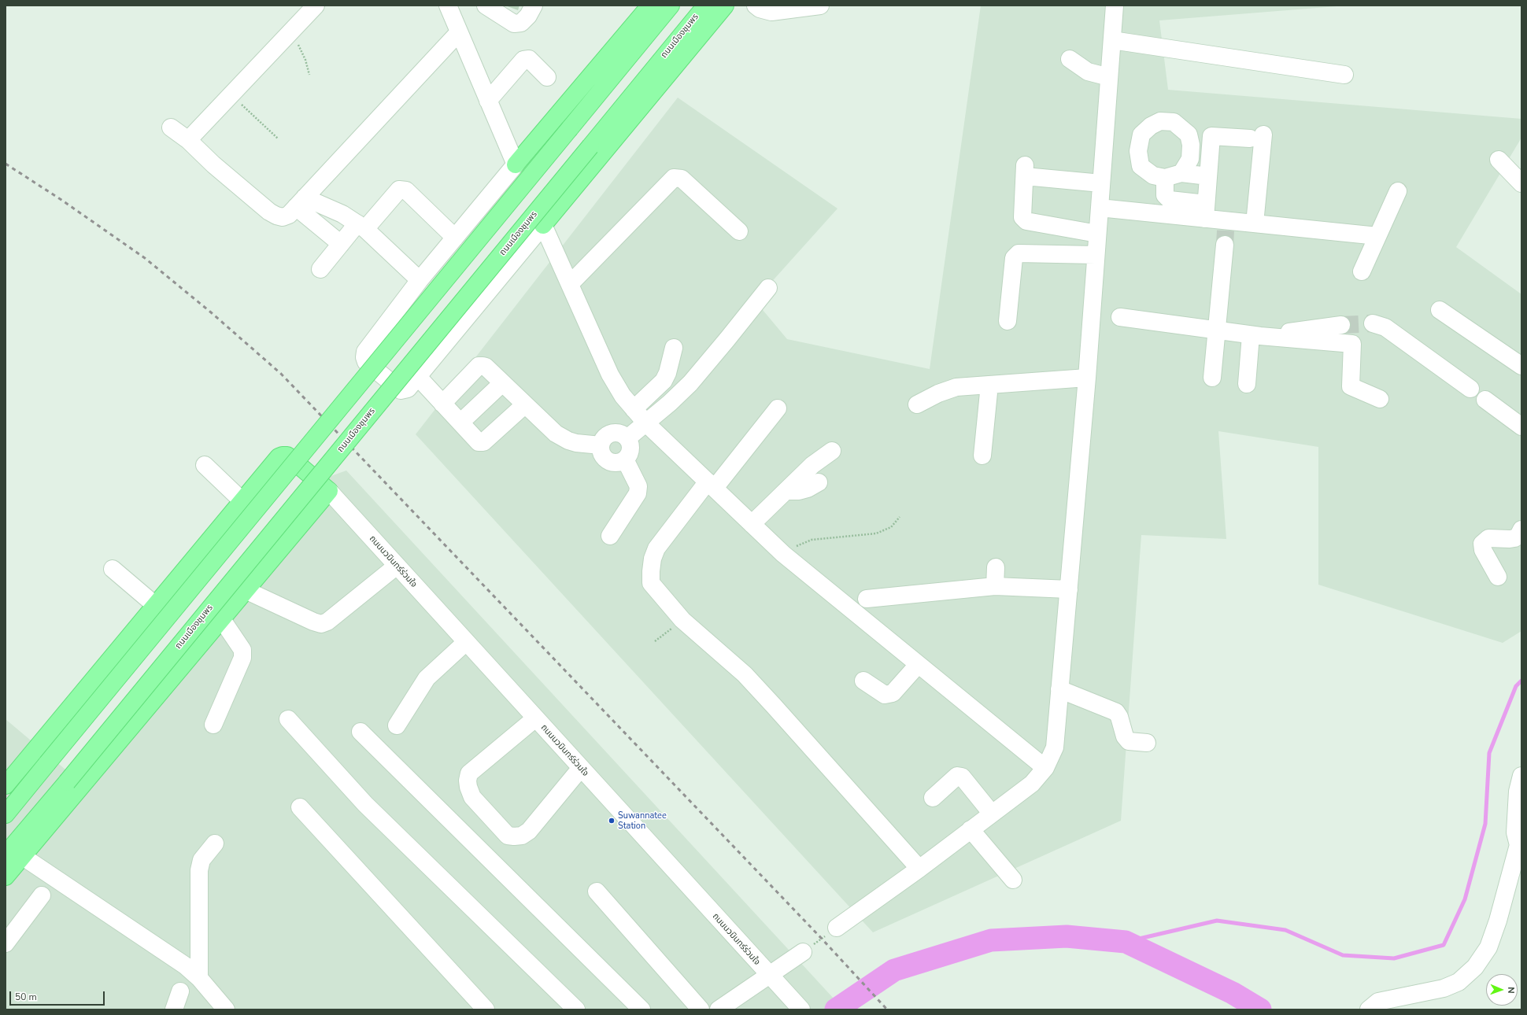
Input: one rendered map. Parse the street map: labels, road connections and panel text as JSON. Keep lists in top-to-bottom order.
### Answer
{
  "streets": {
    "main road": ["ถนนเมืองชุมพร"],
    "street": ["ถนนนวมินทร์ร่วมใจ"]
  },
  "places": ["Suwannatee Station"],
  "scale_bar": "50 m",
  "north": "right"
}
